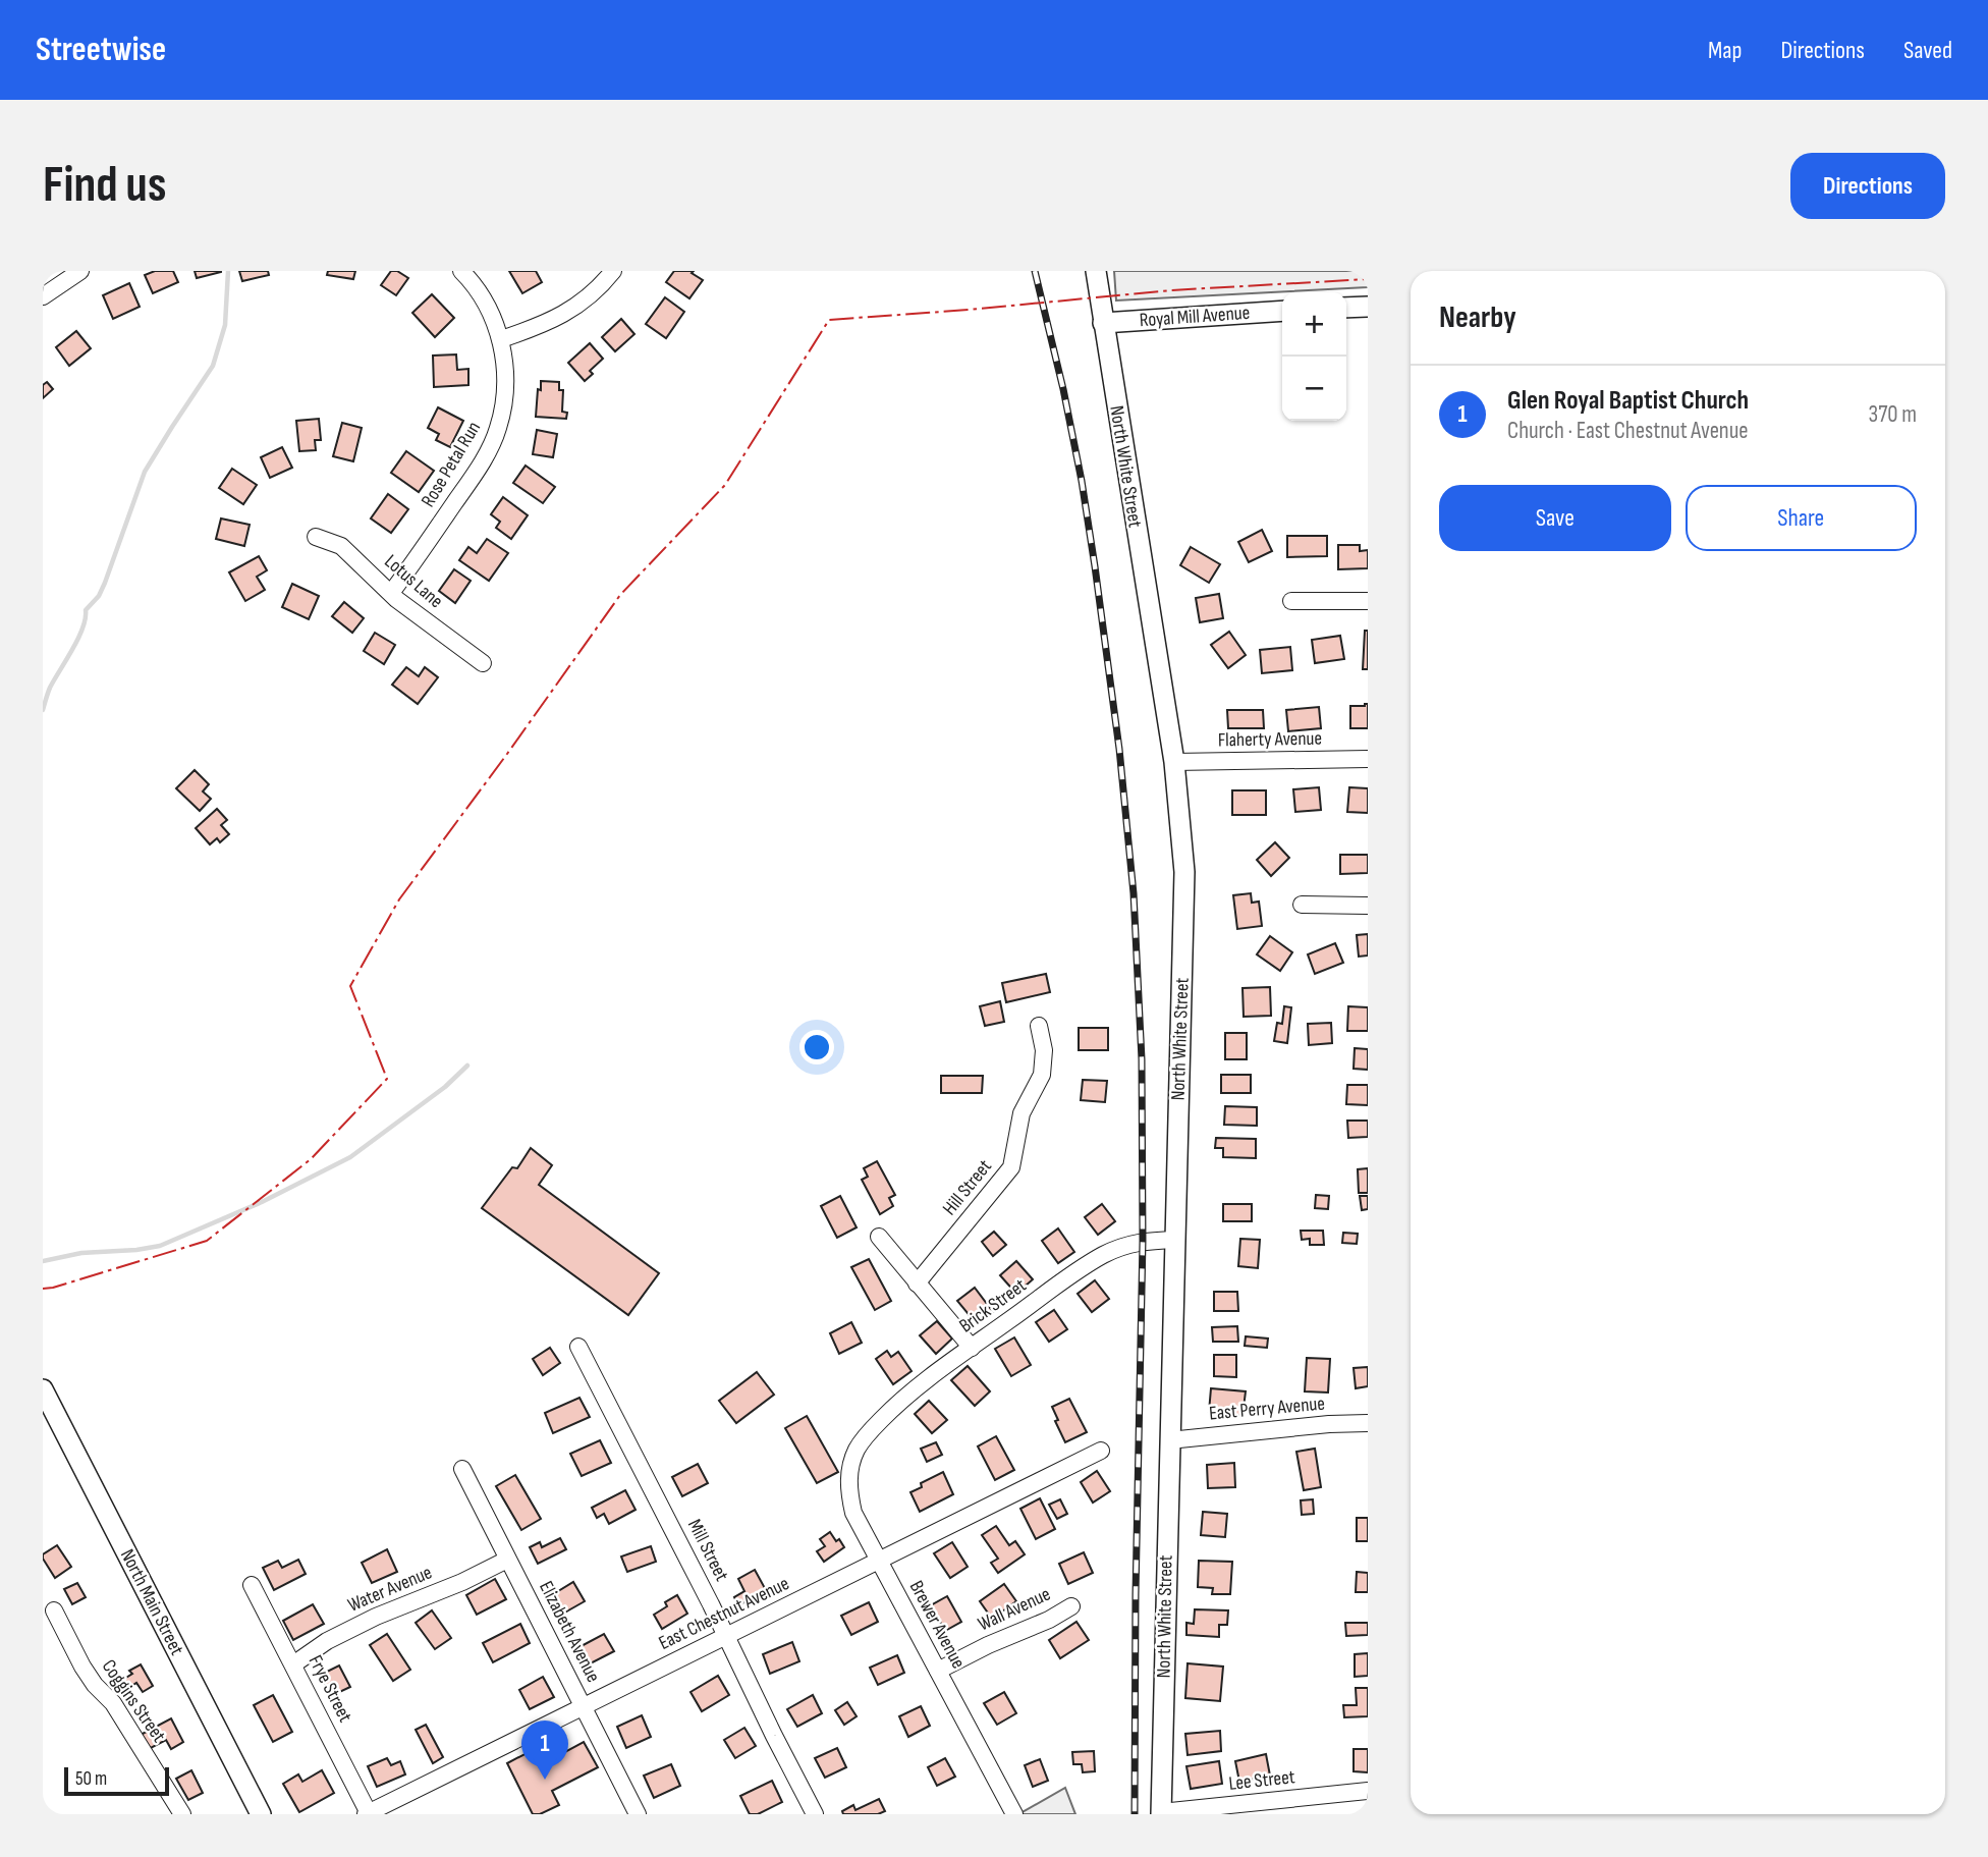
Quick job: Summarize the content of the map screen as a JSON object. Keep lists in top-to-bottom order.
{
  "streets": {
    "main road": ["Royal Mill Avenue", "North White Street", "North Main Street"],
    "street": [
      "Rose Petal Run",
      "Lotus Lane",
      "Flaherty Avenue",
      "Hill Street",
      "Brick Street",
      "East Perry Avenue",
      "Mill Street",
      "Water Avenue",
      "Wall Avenue",
      "East Chestnut Avenue",
      "Brewer Avenue",
      "Elizabeth Avenue",
      "Frye Street",
      "Coggins Street",
      "Lee Street"
    ]
  },
  "crossings": [
    ["Royal Mill Avenue", "North White Street"],
    ["Rose Petal Run", "Lotus Lane"],
    ["North White Street", "Flaherty Avenue"],
    ["North White Street", "Brick Street"],
    ["North White Street", "East Perry Avenue"],
    ["North White Street", "Lee Street"],
    ["Brick Street", "Brewer Avenue"],
    ["Mill Street", "East Chestnut Avenue"],
    ["Water Avenue", "Elizabeth Avenue"],
    ["Water Avenue", "Frye Street"],
    ["Wall Avenue", "Brewer Avenue"],
    ["East Chestnut Avenue", "Brewer Avenue"],
    ["East Chestnut Avenue", "Elizabeth Avenue"],
    ["East Chestnut Avenue", "Frye Street"]
  ],
  "scale_bar": "50 m",
  "page": {
    "header": "Streetwise",
    "nav": ["Map", "Directions", "Saved"],
    "buttons": [
      "Directions",
      ["Save", "Share"]
    ],
    "title": "Find us",
    "heading": "Nearby",
    "map_buttons": ["+", "−"],
    "list": [
      {
        "mark": "1",
        "name": "Glen Royal Baptist Church",
        "note": "Church · East Chestnut Avenue",
        "value": "370 m"
      }
    ],
    "pins": "1",
    "scale": "50 m"
  }
}
